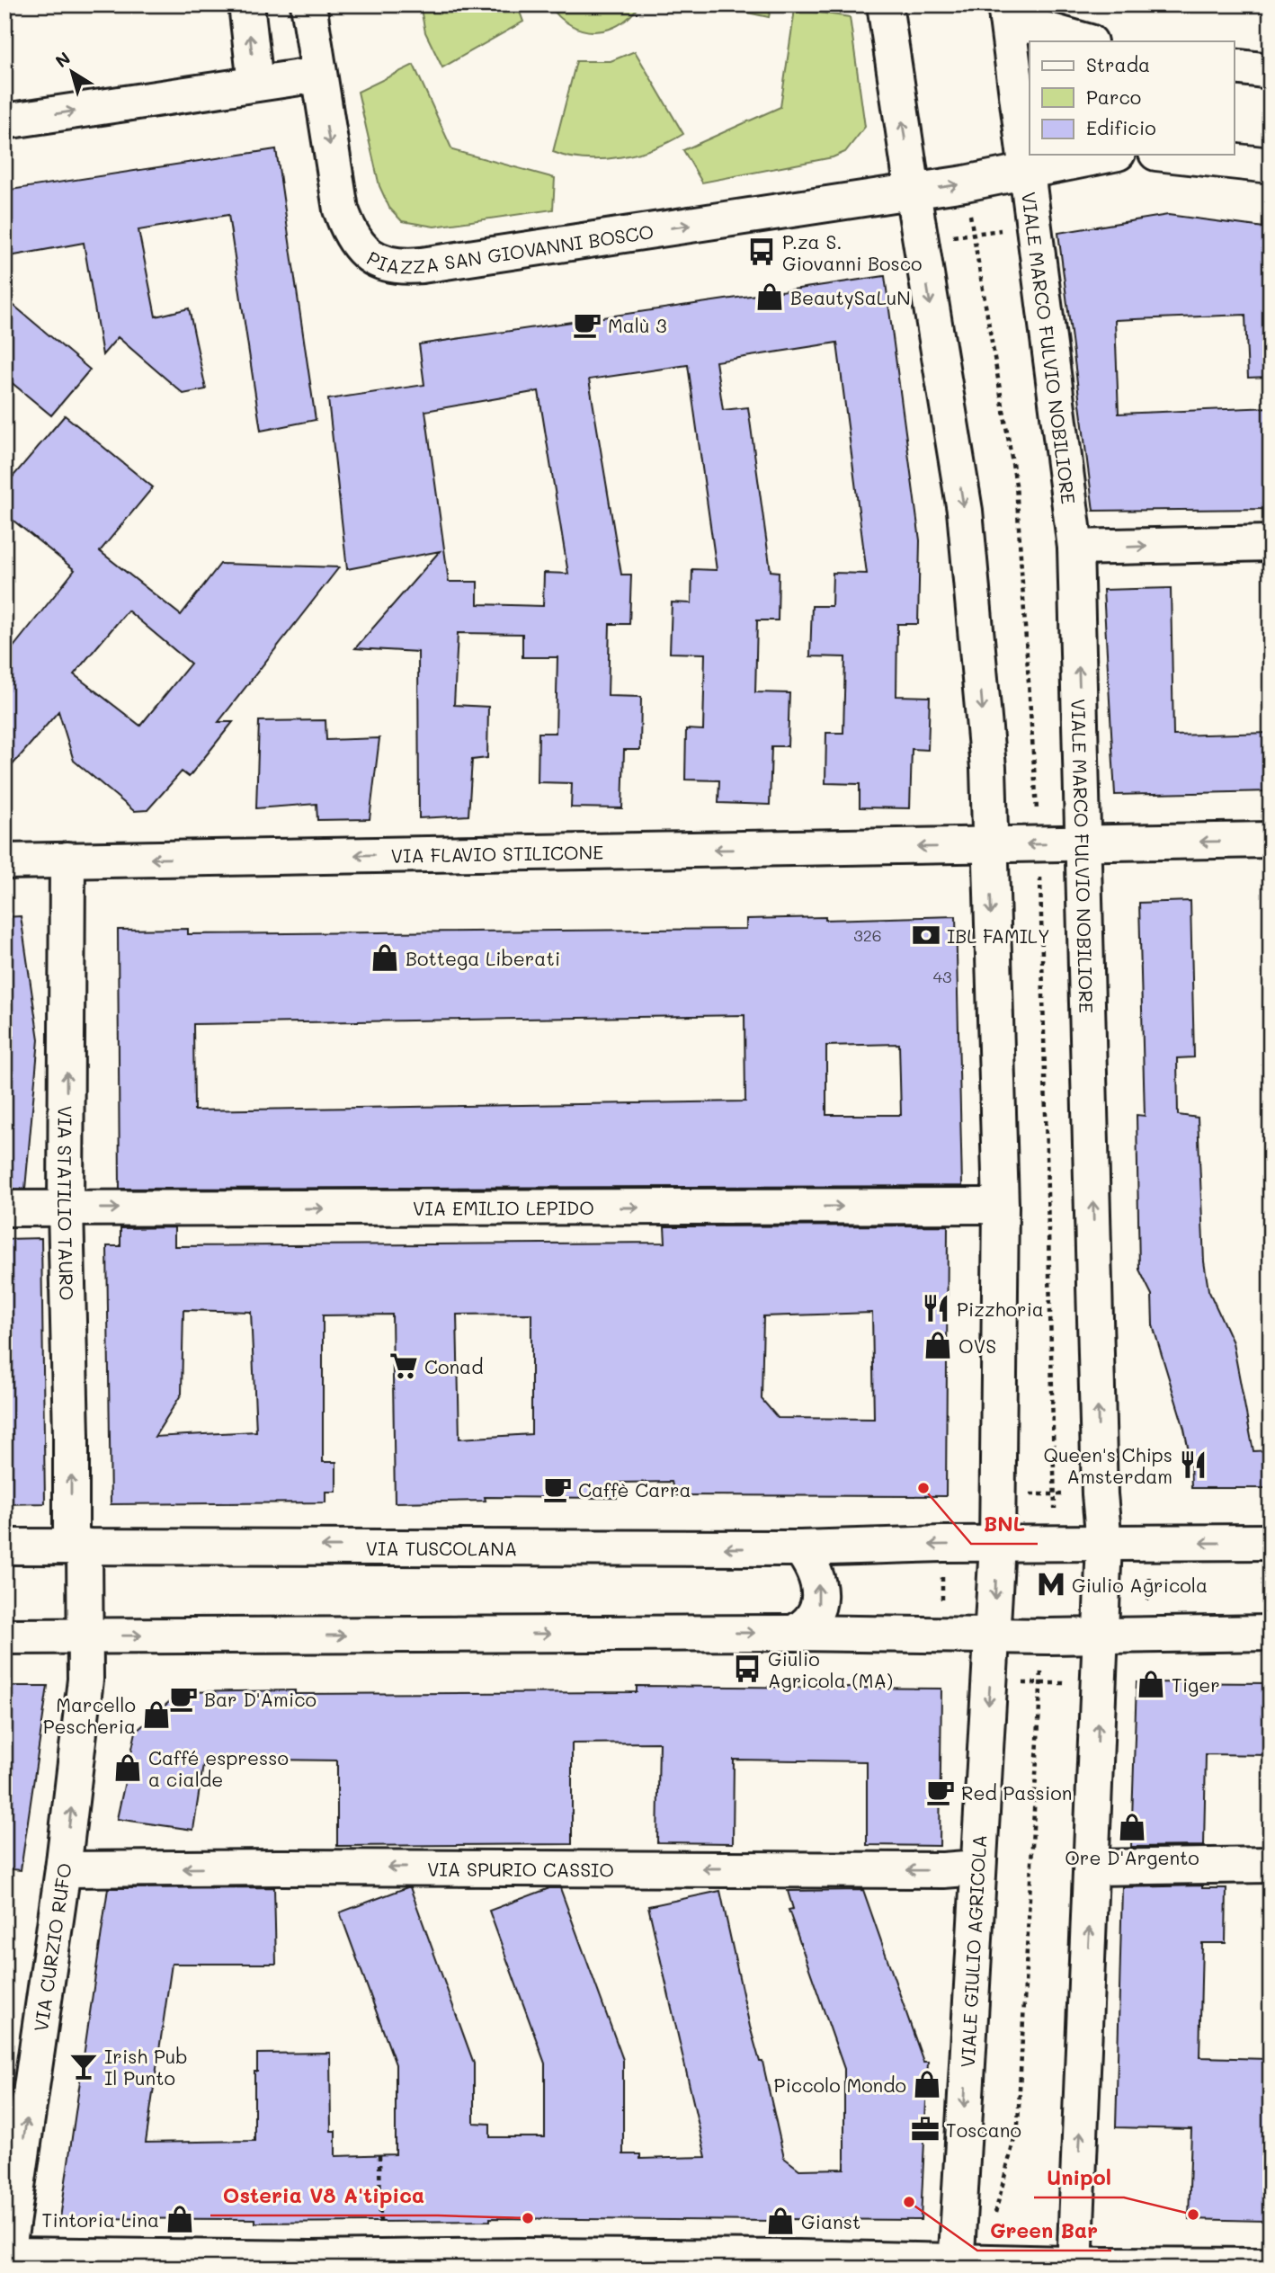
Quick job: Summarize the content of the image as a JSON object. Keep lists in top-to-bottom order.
{
  "streets": {
    "street": [
      "PIAZZA SAN GIOVANNI BOSCO",
      "VIALE MARCO FULVIO NOBILIORE",
      "VIA FLAVIO STILICONE",
      "VIA STATILIO TAURO",
      "VIA EMILIO LEPIDO",
      "VIA TUSCOLANA",
      "VIA SPURIO CASSIO",
      "VIA CURZIO RUFO",
      "VIALE GIULIO AGRICOLA"
    ]
  },
  "crossings": [
    ["PIAZZA SAN GIOVANNI BOSCO", "VIALE MARCO FULVIO NOBILIORE"],
    ["VIALE MARCO FULVIO NOBILIORE", "VIA FLAVIO STILICONE"],
    ["VIALE MARCO FULVIO NOBILIORE", "VIA TUSCOLANA"],
    ["VIA FLAVIO STILICONE", "VIA STATILIO TAURO"],
    ["VIA STATILIO TAURO", "VIA EMILIO LEPIDO"],
    ["VIA STATILIO TAURO", "VIA TUSCOLANA"],
    ["VIA SPURIO CASSIO", "VIA CURZIO RUFO"],
    ["VIA SPURIO CASSIO", "VIALE GIULIO AGRICOLA"]
  ],
  "one_way": [
    "PIAZZA SAN GIOVANNI BOSCO",
    "VIA FLAVIO STILICONE",
    "VIA STATILIO TAURO",
    "VIA EMILIO LEPIDO",
    "VIA CURZIO RUFO"
  ],
  "places": {
    "bus stop": ["P.za S. Giovanni Bosco", "Giulio Agricola (MA)"],
    "shop": [
      "BeautySaLuN",
      "Bottega Liberati",
      "OVS",
      "Tiger",
      "Marcello Pescheria",
      "Caffé espresso a cialde",
      "Ore D'Argento",
      "Piccolo Mondo",
      "Tintoria Lina",
      "Gianst"
    ],
    "cafe": [
      "Malù 3",
      "Caffè Carra",
      "Bar D'Amico",
      "Red Passion"
    ],
    "bank": ["IBL FAMILY"],
    "restaurant": ["Pizzhoria", "Queen's Chips Amsterdam"],
    "supermarket": ["Conad"],
    "other": [
      "BNL",
      "Green Bar",
      "Unipol",
      "Osteria V8 A'tipica"
    ],
    "metro station": ["Giulio Agricola"],
    "bar": ["Irish Pub Il Punto"],
    "office": ["Toscano"]
  },
  "house_numbers": ["326", "43"],
  "legend": ["Strada", "Parco", "Edificio"],
  "north": "top left"
}
